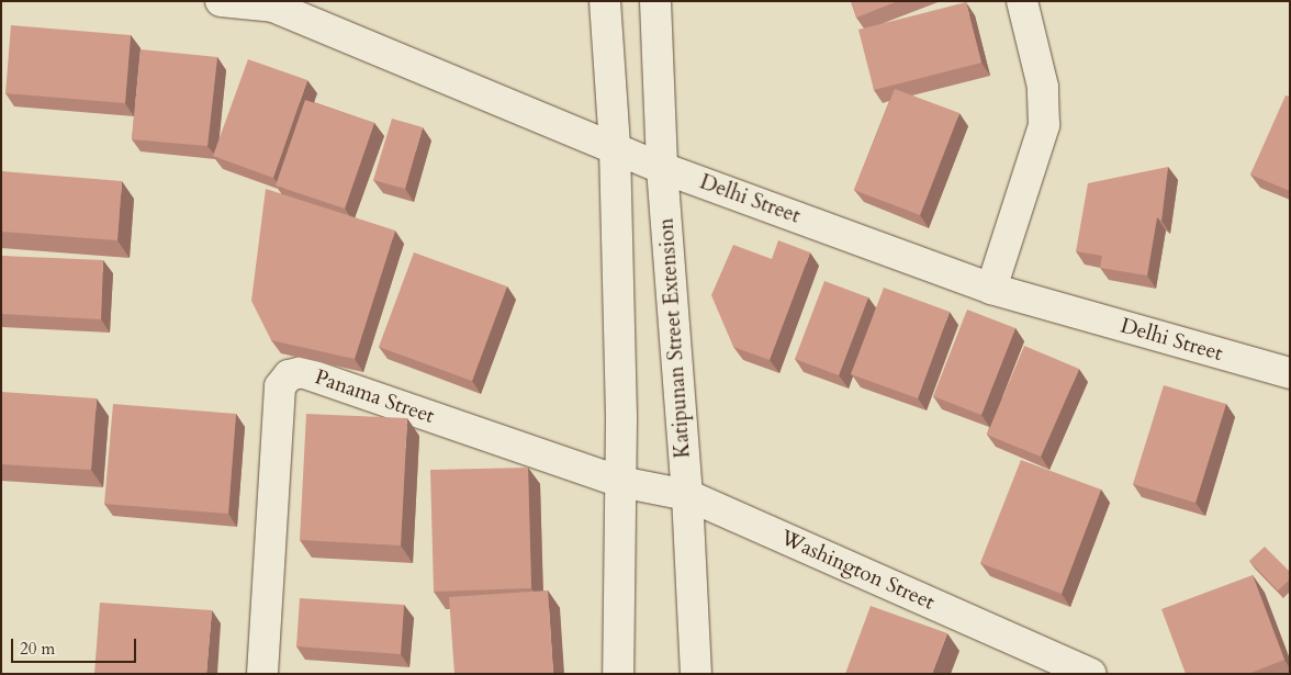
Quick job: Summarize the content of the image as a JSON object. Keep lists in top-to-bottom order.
{
  "streets": {
    "street": [
      "Delhi Street",
      "Katipunan Street Extension",
      "Panama Street",
      "Washington Street"
    ]
  },
  "crossings": [
    ["Delhi Street", "Katipunan Street Extension"],
    ["Katipunan Street Extension", "Washington Street"],
    ["Panama Street", "Washington Street"]
  ],
  "scale_bar": "20 m"
}
